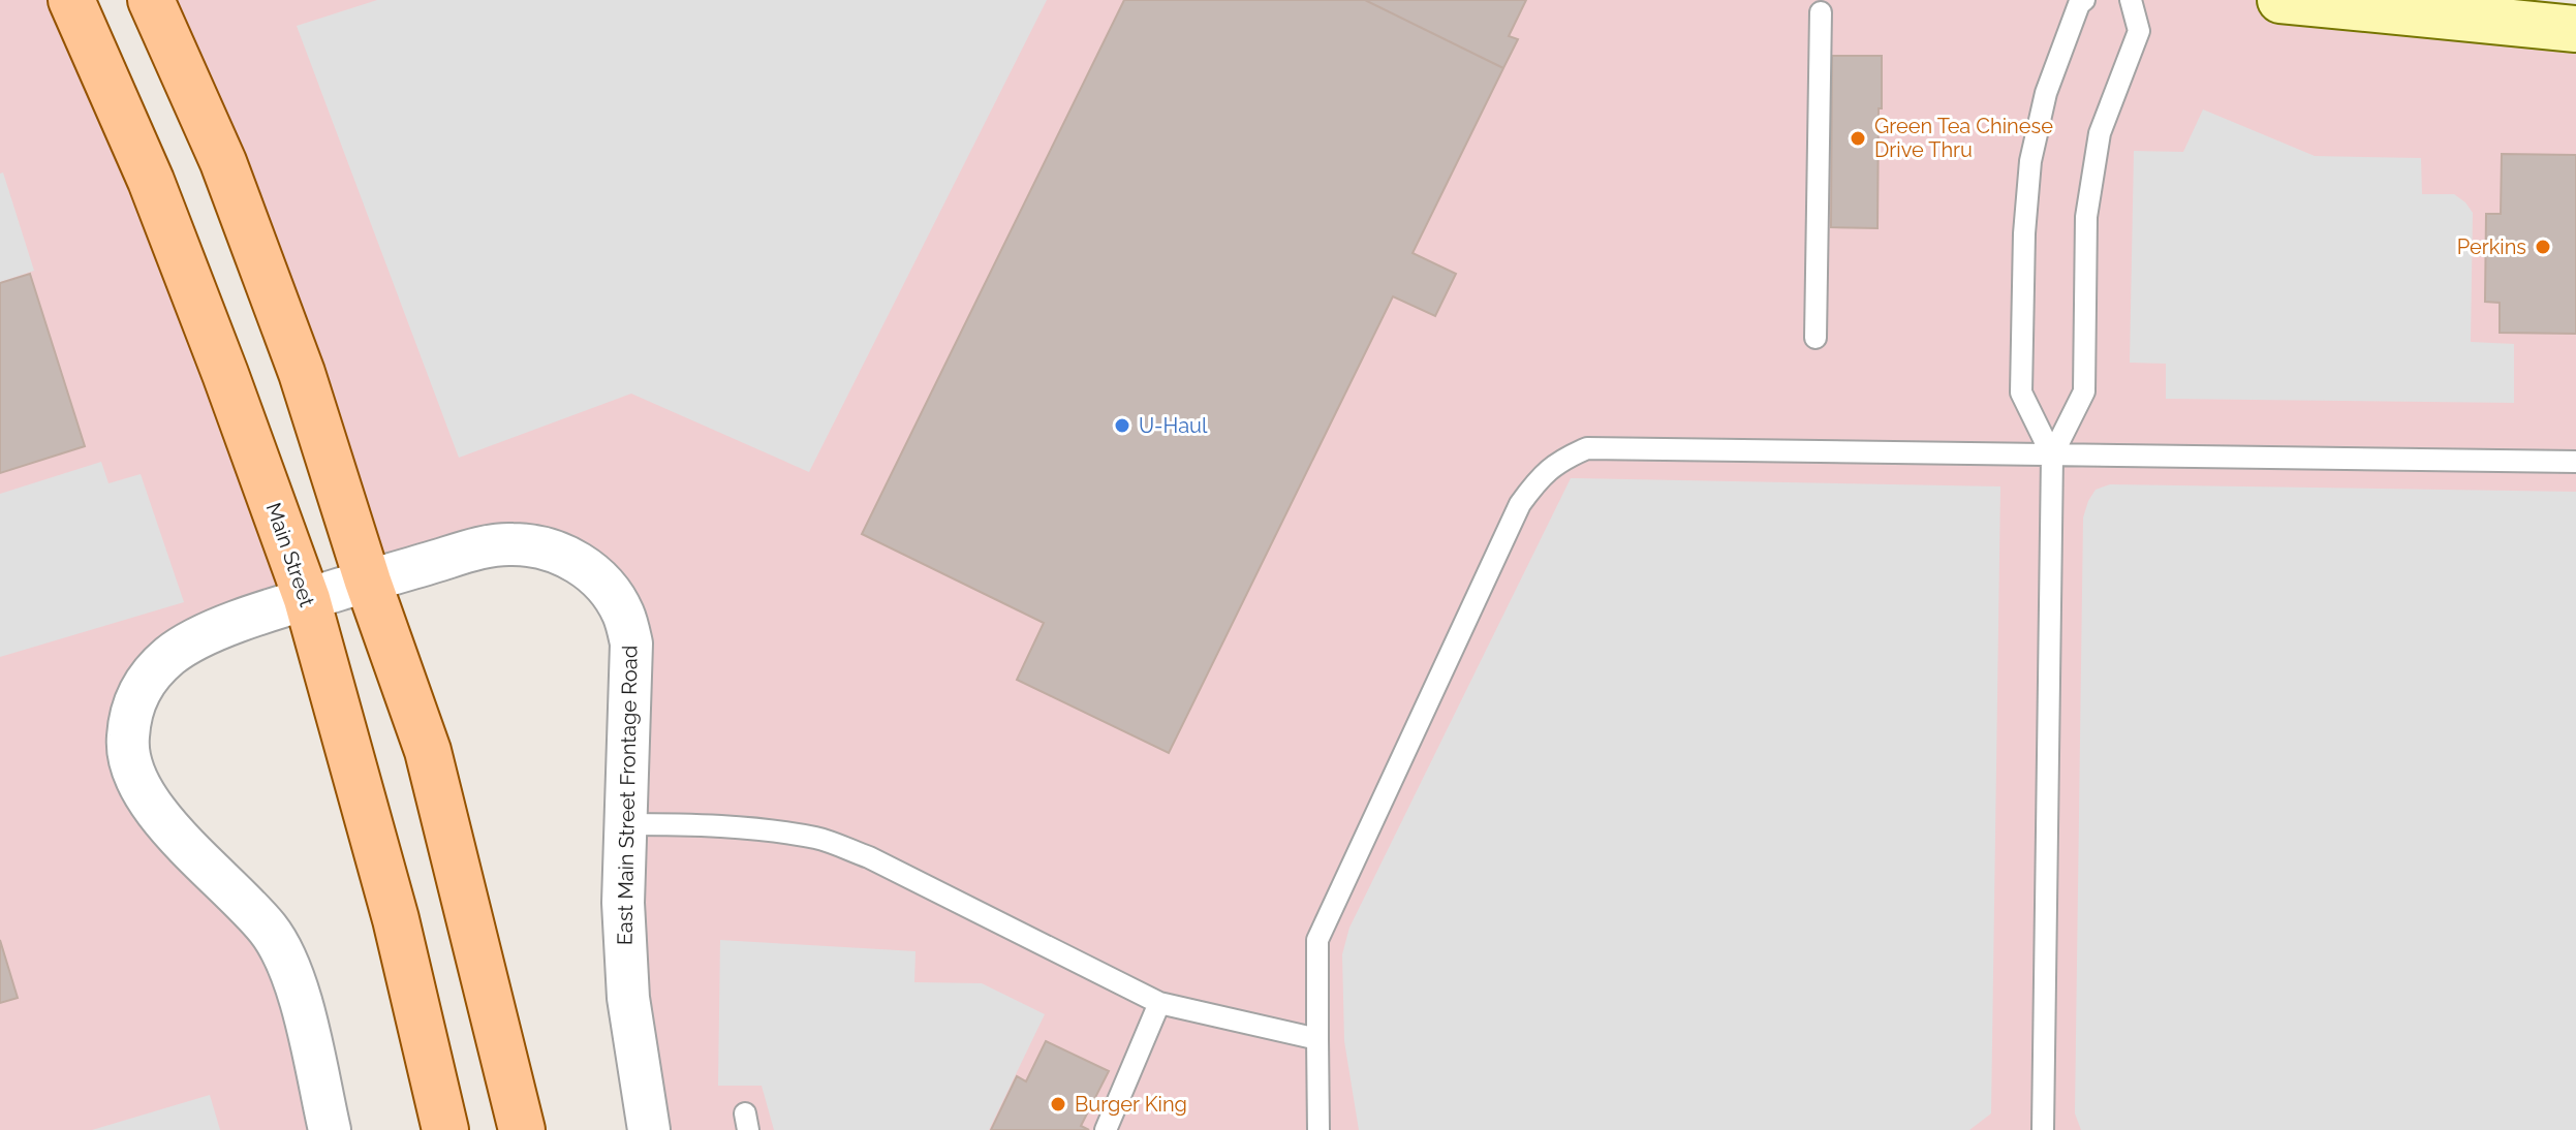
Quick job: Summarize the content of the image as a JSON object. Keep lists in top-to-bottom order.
{
  "streets": {
    "main road": ["Main Street"],
    "street": ["East Main Street Frontage Road"]
  },
  "crossings": [
    ["Main Street", "East Main Street Frontage Road"]
  ],
  "places": [
    "Green Tea Chinese Drive Thru",
    "Perkins",
    "U-Haul",
    "Burger King"
  ]
}
